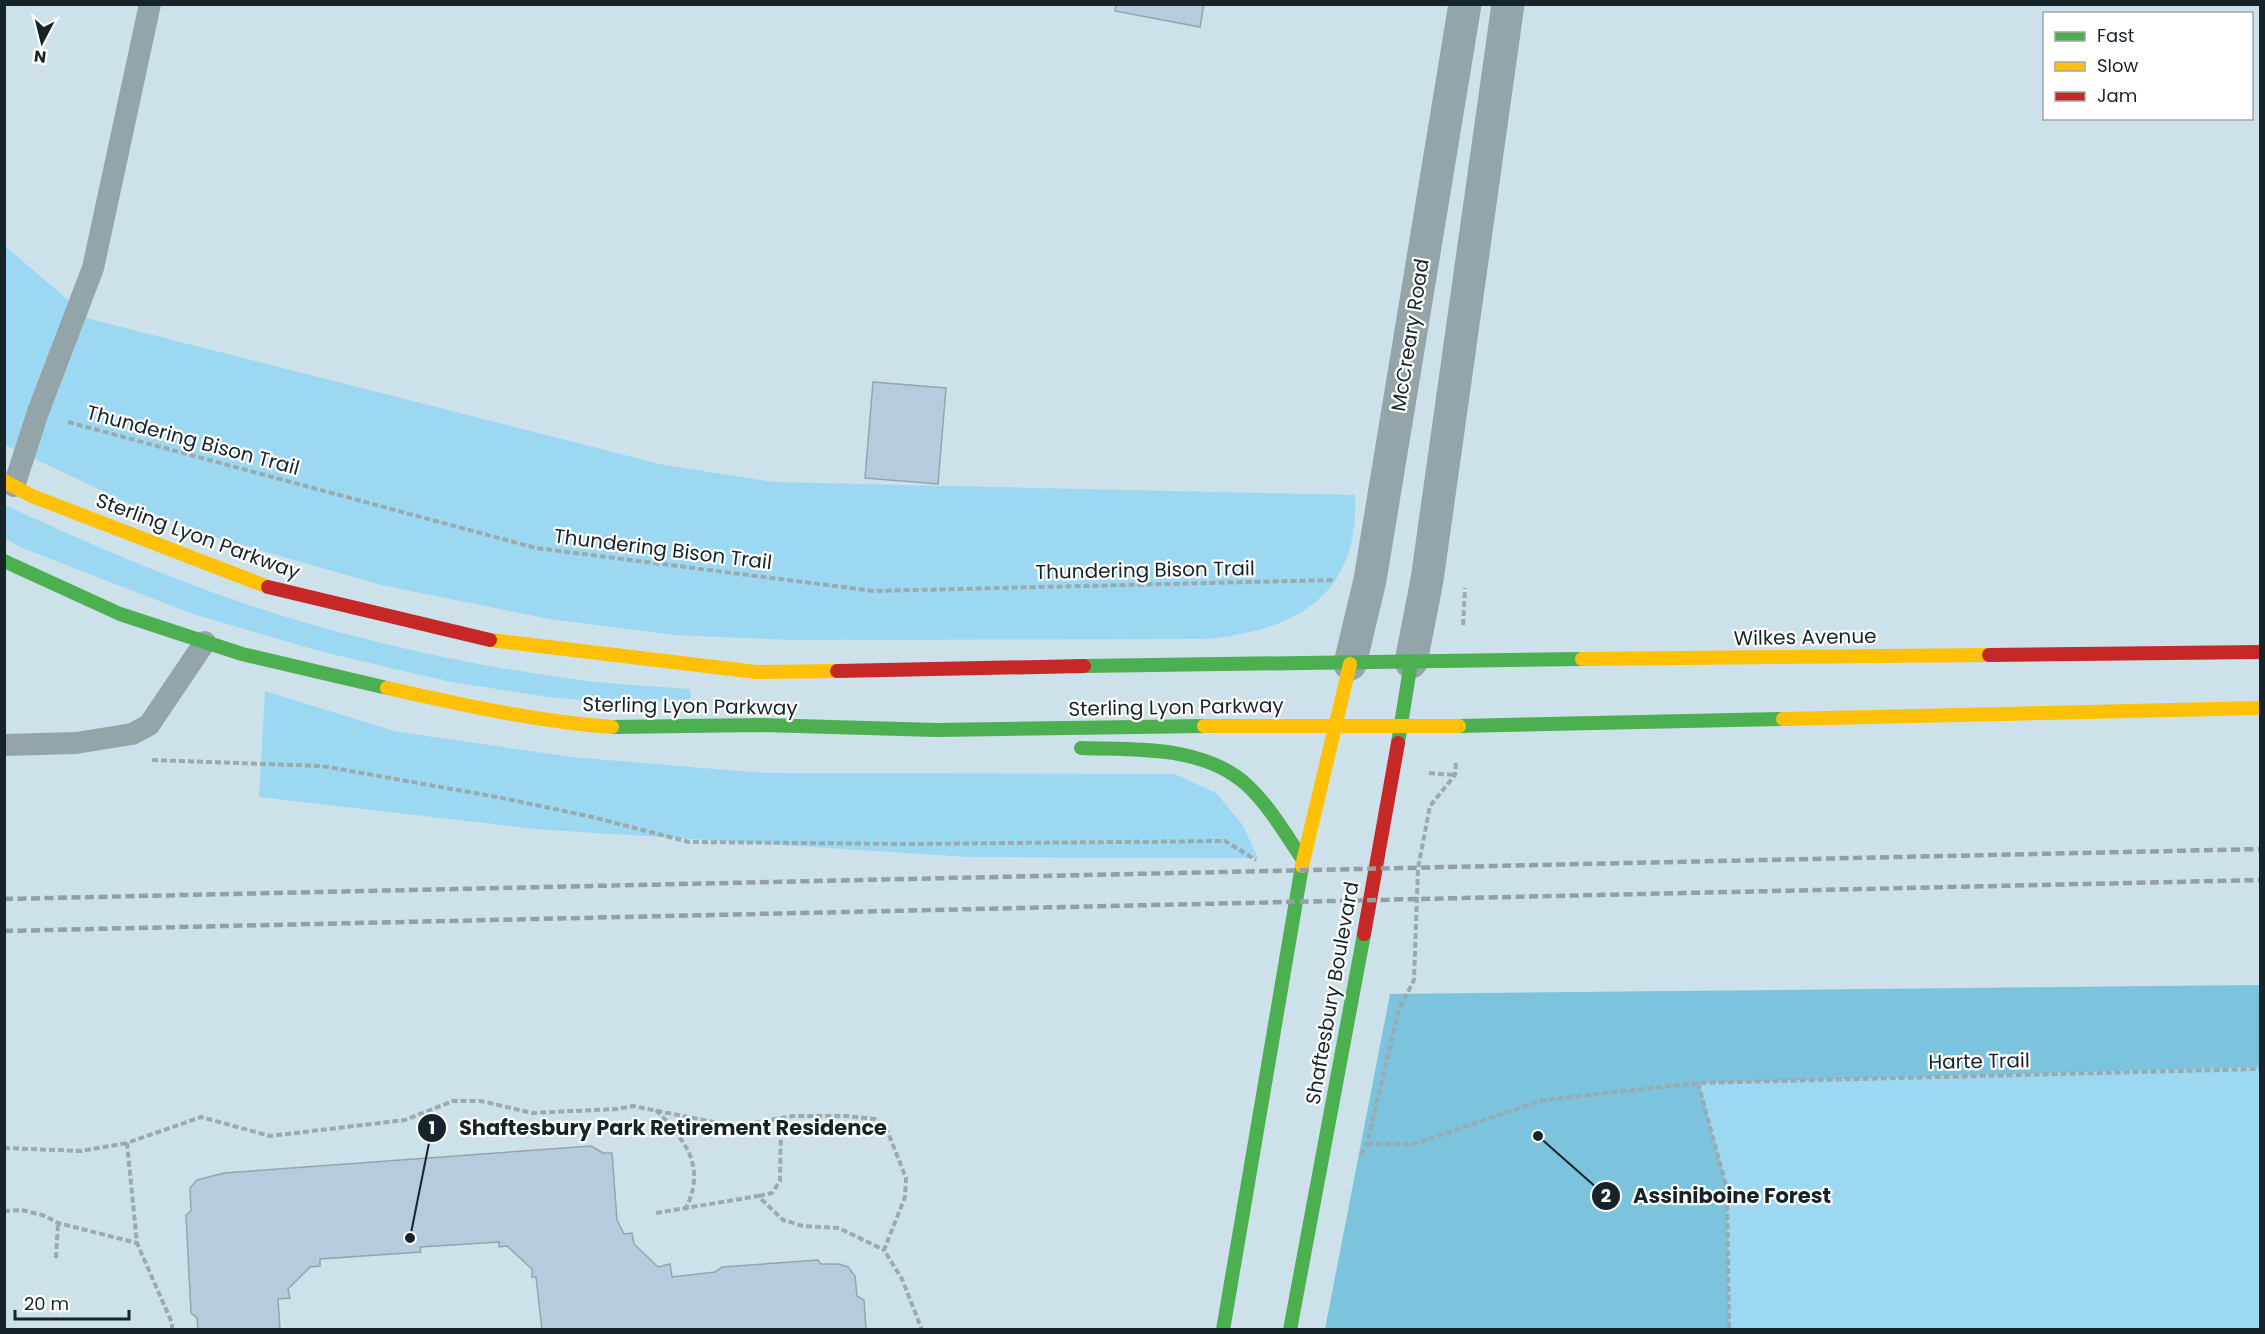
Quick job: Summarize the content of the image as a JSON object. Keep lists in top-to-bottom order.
{
  "streets": {
    "main road": ["Sterling Lyon Parkway", "Wilkes Avenue", "Shaftesbury Boulevard"],
    "street": ["McCreary Road"],
    "path": ["Thundering Bison Trail", "Harte Trail"]
  },
  "crossings": [
    ["McCreary Road", "Sterling Lyon Parkway"],
    ["McCreary Road", "Wilkes Avenue"],
    ["Sterling Lyon Parkway", "Wilkes Avenue"],
    ["Sterling Lyon Parkway", "Shaftesbury Boulevard"],
    ["Wilkes Avenue", "Shaftesbury Boulevard"]
  ],
  "places": ["Assiniboine Forest", "Shaftesbury Park Retirement Residence"],
  "legend": ["Fast", "Slow", "Jam"],
  "scale_bar": "20 m",
  "north": "bottom"
}
